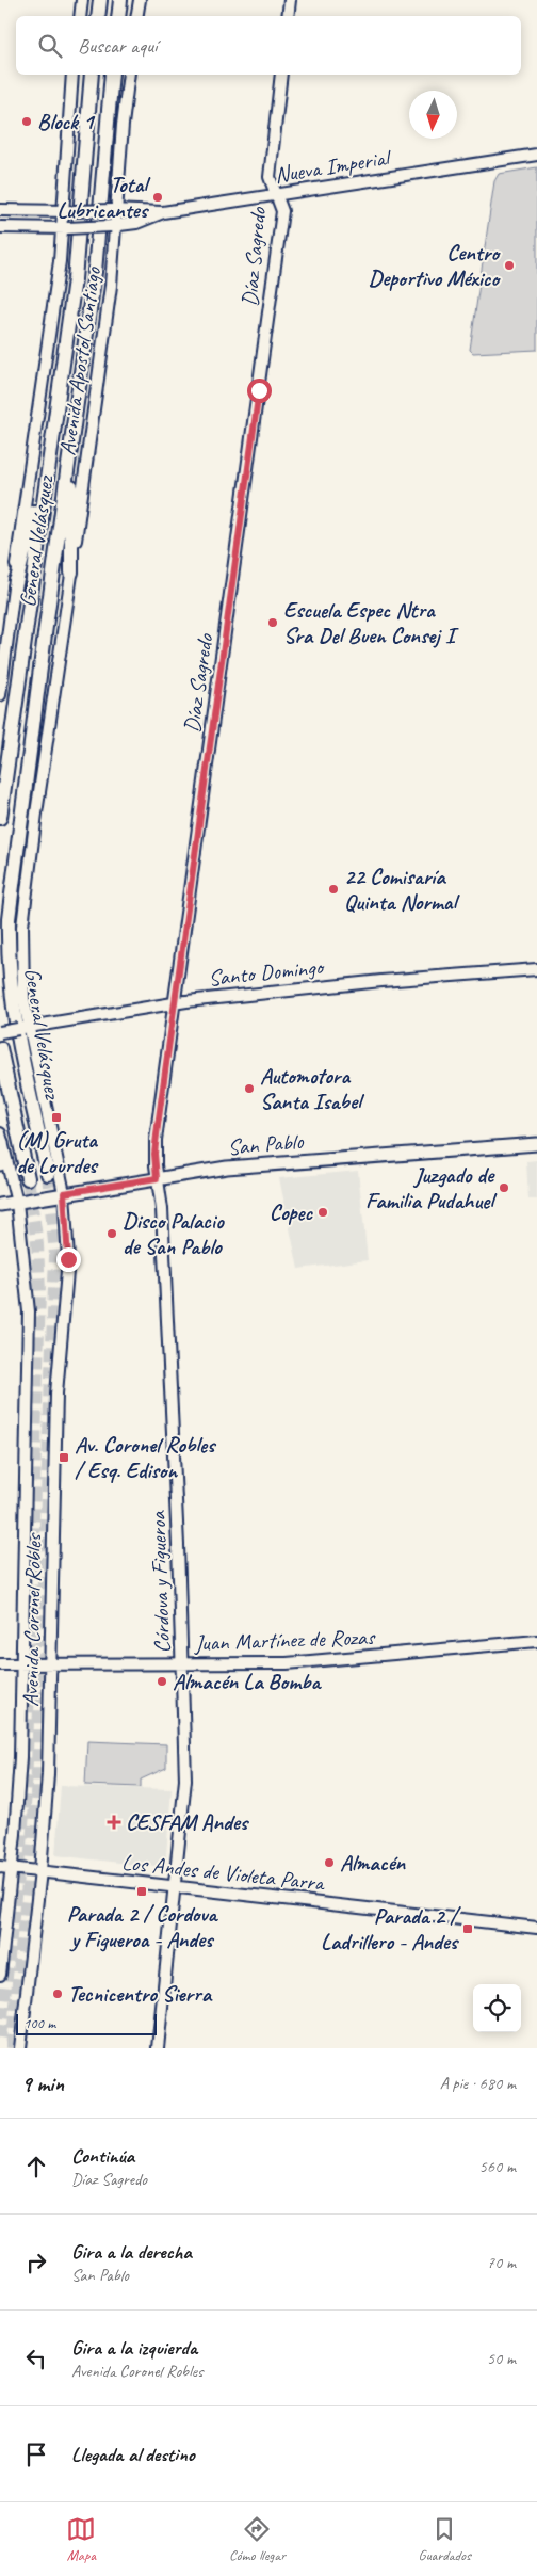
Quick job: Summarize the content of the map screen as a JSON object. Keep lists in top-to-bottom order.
{
  "streets": {
    "highway": ["General Velásquez"],
    "main road": [
      "Nueva Imperial",
      "Díaz Sagredo",
      "Avenida Apostol Santiago",
      "Santo Domingo",
      "San Pablo",
      "Córdova y Figueroa",
      "Avenida Coronel Robles",
      "Juan Martínez de Rozas",
      "Los Andes de Violeta Parra"
    ]
  },
  "crossings": [
    ["Nueva Imperial", "Díaz Sagredo"],
    ["Nueva Imperial", "Avenida Apostol Santiago"],
    ["Díaz Sagredo", "Santo Domingo"],
    ["Díaz Sagredo", "San Pablo"],
    ["Díaz Sagredo", "Córdova y Figueroa"],
    ["Avenida Apostol Santiago", "Santo Domingo"],
    ["Avenida Apostol Santiago", "San Pablo"],
    ["Avenida Apostol Santiago", "Avenida Coronel Robles"],
    ["San Pablo", "Córdova y Figueroa"],
    ["San Pablo", "Avenida Coronel Robles"],
    ["Córdova y Figueroa", "Juan Martínez de Rozas"],
    ["Córdova y Figueroa", "Los Andes de Violeta Parra"],
    ["Avenida Coronel Robles", "Juan Martínez de Rozas"],
    ["Avenida Coronel Robles", "Los Andes de Violeta Parra"]
  ],
  "places": {
    "other": [
      "Block 1",
      "Total Lubricantes",
      "Centro Deportivo México",
      "Escuela Espec Ntra Sra Del Buen Consej I",
      "22 Comisaría Quinta Normal",
      "Automotora Santa Isabel",
      "Juzgado de Familia Pudahuel",
      "Copec",
      "Disco Palacio de San Pablo",
      "Almacén La Bomba",
      "Almacén",
      "Tecnicentro Sierra"
    ],
    "transit": [
      "(M) Gruta de Lourdes",
      "Av. Coronel Robles / Esq. Edison",
      "Parada 2 / Cordova y Figueroa - Andes",
      "Parada 2 / Ladrillero - Andes"
    ],
    "health": ["CESFAM Andes"]
  },
  "scale_bar": "100 m",
  "north": "bottom",
  "page": {
    "search": "Buscar aquí",
    "scale": "100 m",
    "heading": ["9 min", "A pie · 680 m"],
    "list": [
      ["Continúa", "Díaz Sagredo", "560 m"],
      ["Gira a la derecha", "San Pablo", "70 m"],
      ["Gira a la izquierda", "Avenida Coronel Robles", "50 m"],
      "Llegada al destino"
    ],
    "nav": ["Mapa", "Cómo llegar", "Guardados"]
  }
}
